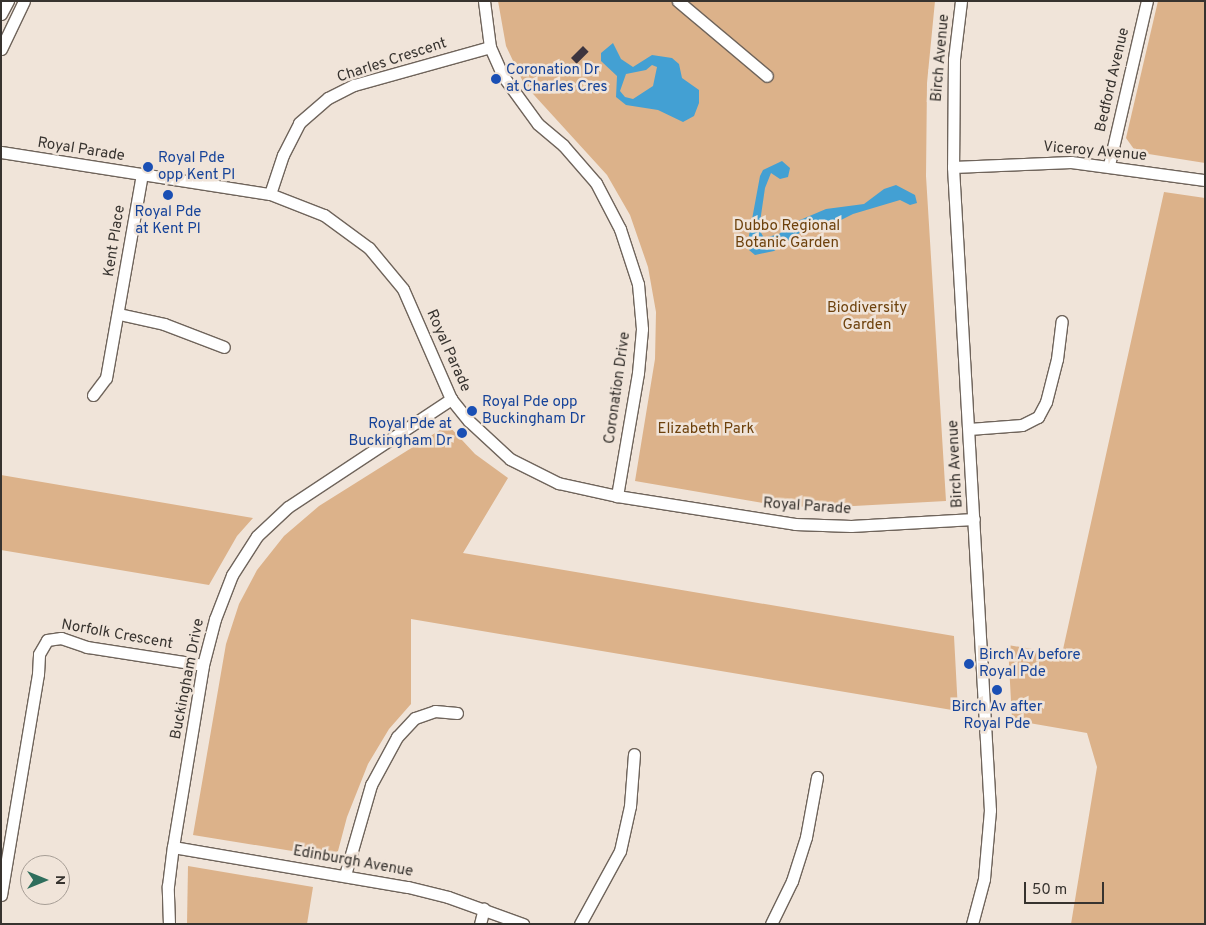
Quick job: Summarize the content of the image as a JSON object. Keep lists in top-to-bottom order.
{
  "streets": {
    "street": [
      "Birch Avenue",
      "Charles Crescent",
      "Bedford Avenue",
      "Royal Parade",
      "Viceroy Avenue",
      "Kent Place",
      "Coronation Drive",
      "Norfolk Crescent",
      "Buckingham Drive",
      "Edinburgh Avenue"
    ]
  },
  "crossings": [
    ["Birch Avenue", "Royal Parade"],
    ["Birch Avenue", "Viceroy Avenue"],
    ["Charles Crescent", "Royal Parade"],
    ["Charles Crescent", "Coronation Drive"],
    ["Bedford Avenue", "Viceroy Avenue"],
    ["Royal Parade", "Kent Place"],
    ["Royal Parade", "Coronation Drive"],
    ["Royal Parade", "Buckingham Drive"],
    ["Norfolk Crescent", "Buckingham Drive"],
    ["Buckingham Drive", "Edinburgh Avenue"]
  ],
  "parks": ["Dubbo Regional Botanic Garden", "Biodiversity Garden", "Elizabeth Park"],
  "places": [
    "Coronation Dr at Charles Cres",
    "Royal Pde opp Kent Pl",
    "Royal Pde at Kent Pl",
    "Royal Pde opp Buckingham Dr",
    "Royal Pde at Buckingham Dr",
    "Birch Av before Royal Pde",
    "Birch Av after Royal Pde"
  ],
  "scale_bar": "50 m",
  "north": "right"
}
